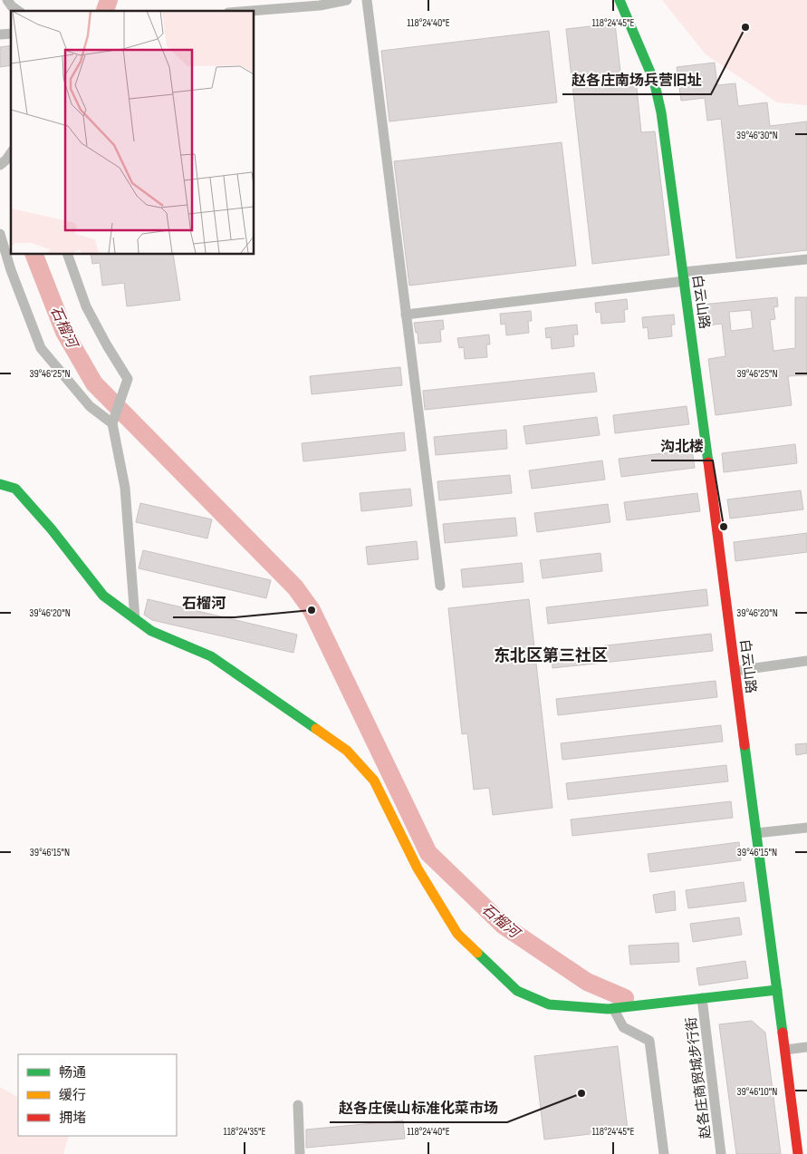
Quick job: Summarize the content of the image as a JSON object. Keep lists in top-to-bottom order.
{
  "streets": {
    "street": ["白云山路", "赵各庄商贸城步行街"]
  },
  "districts": ["东北区第三社区"],
  "water": ["石榴河"],
  "places": [
    "赵各庄南场兵营旧址",
    "沟北楼",
    "石榴河",
    "赵各庄侯山标准化菜市场"
  ],
  "legend": ["畅通", "缓行", "拥堵"],
  "coordinates": [
    "118°24'40\"E",
    "118°24'45\"E",
    "39°46'30\"N",
    "39°46'25\"N",
    "39°46'20\"N",
    "39°46'15\"N",
    "39°46'10\"N",
    "118°24'35\"E"
  ]
}
